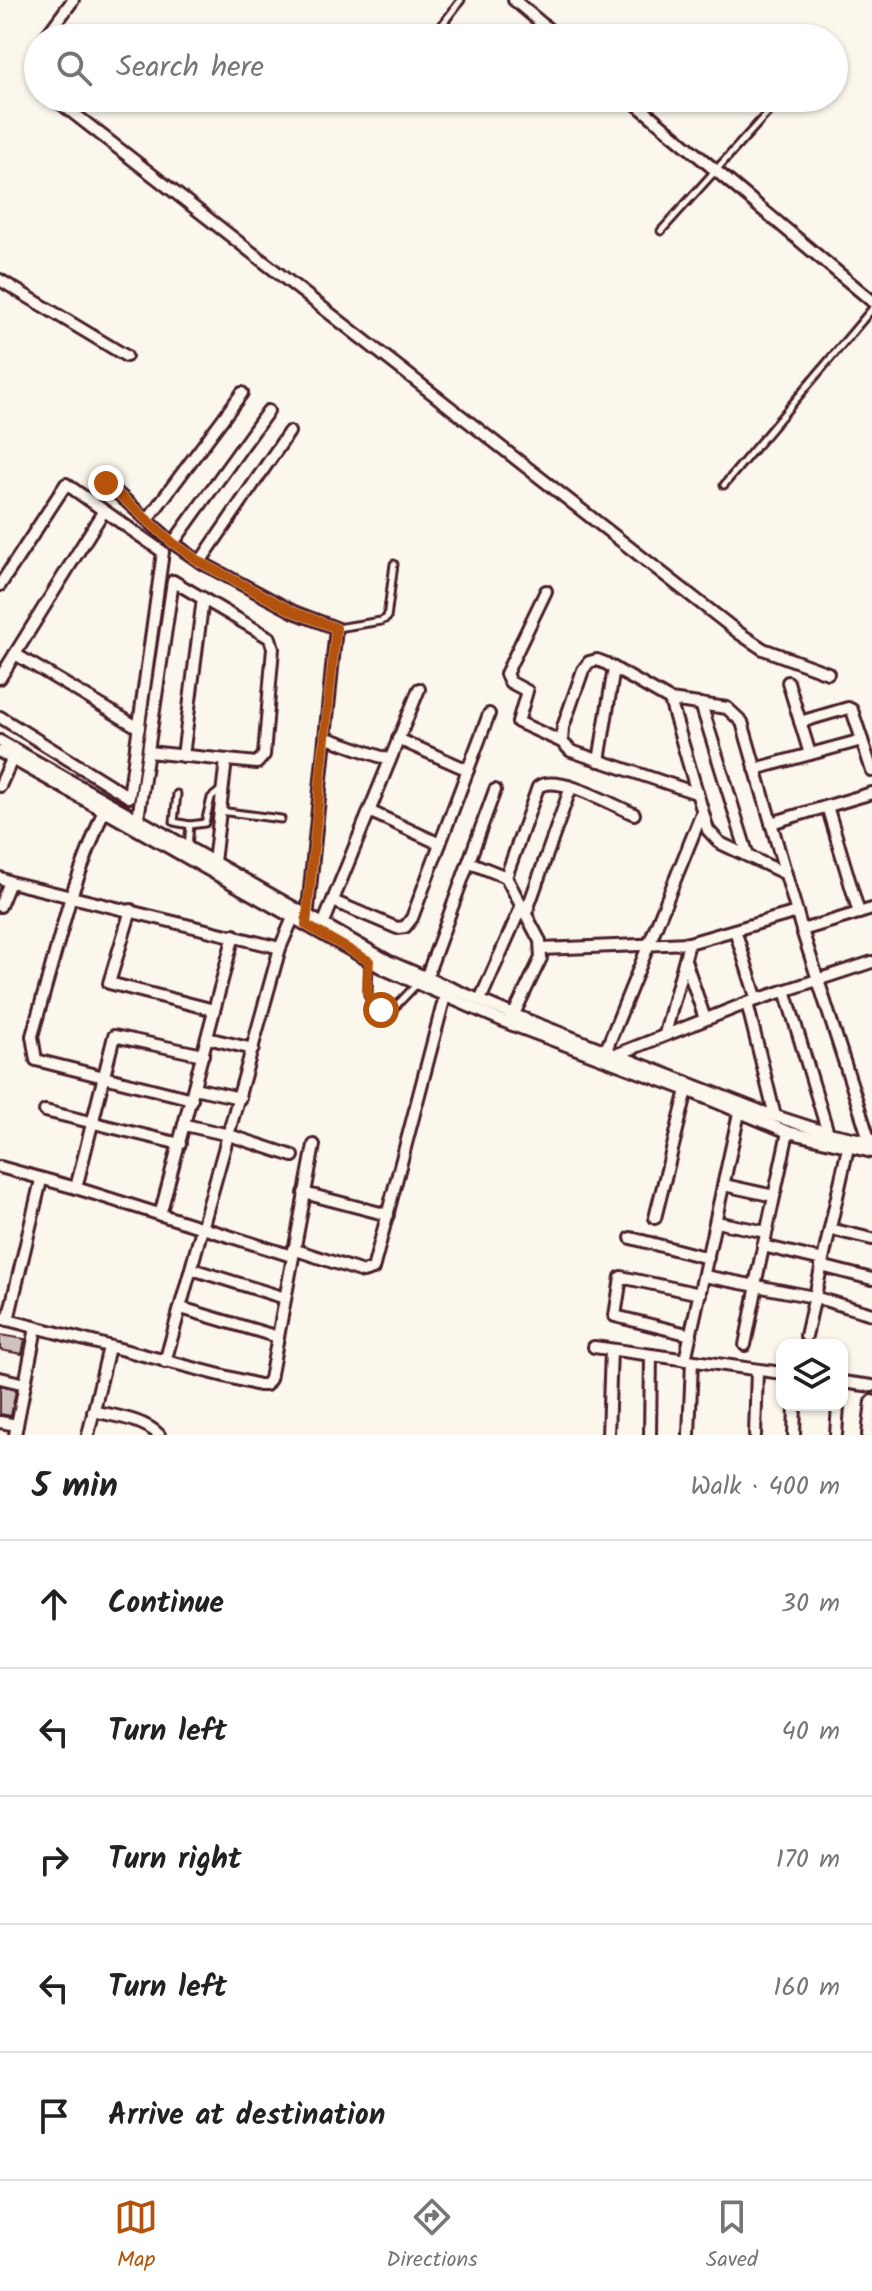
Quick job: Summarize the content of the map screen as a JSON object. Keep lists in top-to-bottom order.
{
  "page": {
    "search": "Search here",
    "heading": ["5 min", "Walk · 400 m"],
    "list": [
      ["Continue", "30 m"],
      ["Turn left", "40 m"],
      ["Turn right", "170 m"],
      ["Turn left", "160 m"],
      "Arrive at destination"
    ],
    "nav": ["Map", "Directions", "Saved"]
  }
}
